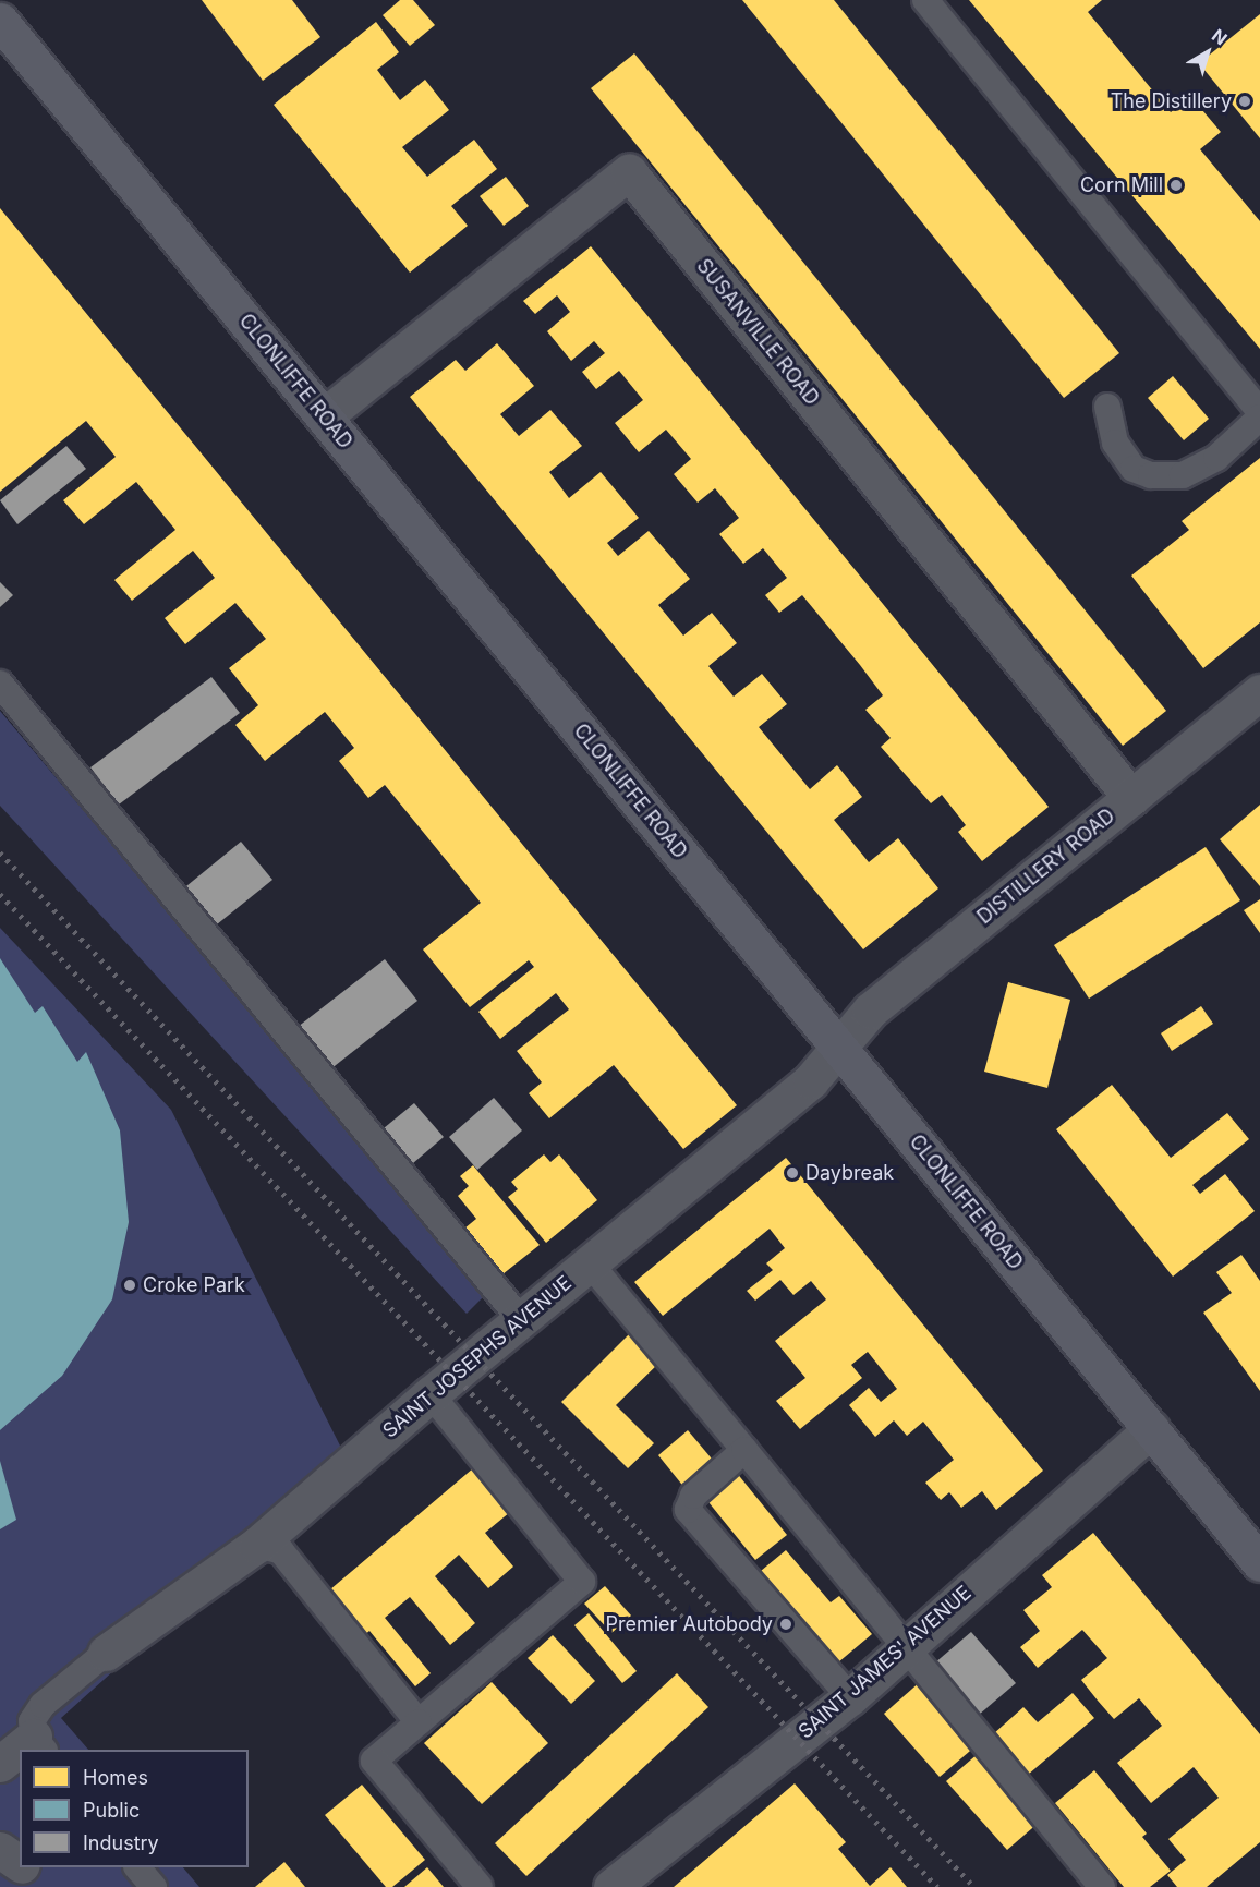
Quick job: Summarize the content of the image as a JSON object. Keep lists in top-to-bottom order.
{
  "streets": {
    "main road": ["CLONLIFFE ROAD"],
    "street": [
      "SUSANVILLE ROAD",
      "DISTILLERY ROAD",
      "SAINT JOSEPHS AVENUE",
      "SAINT JAMES' AVENUE"
    ]
  },
  "crossings": [
    ["SUSANVILLE ROAD", "CLONLIFFE ROAD"],
    ["SUSANVILLE ROAD", "DISTILLERY ROAD"],
    ["CLONLIFFE ROAD", "DISTILLERY ROAD"],
    ["CLONLIFFE ROAD", "SAINT JOSEPHS AVENUE"],
    ["CLONLIFFE ROAD", "SAINT JAMES' AVENUE"],
    ["DISTILLERY ROAD", "SAINT JOSEPHS AVENUE"]
  ],
  "places": [
    "The Distillery",
    "Corn Mill",
    "Daybreak",
    "Croke Park",
    "Premier Autobody"
  ],
  "legend": ["Homes", "Public", "Industry"],
  "north": "top right"
}
